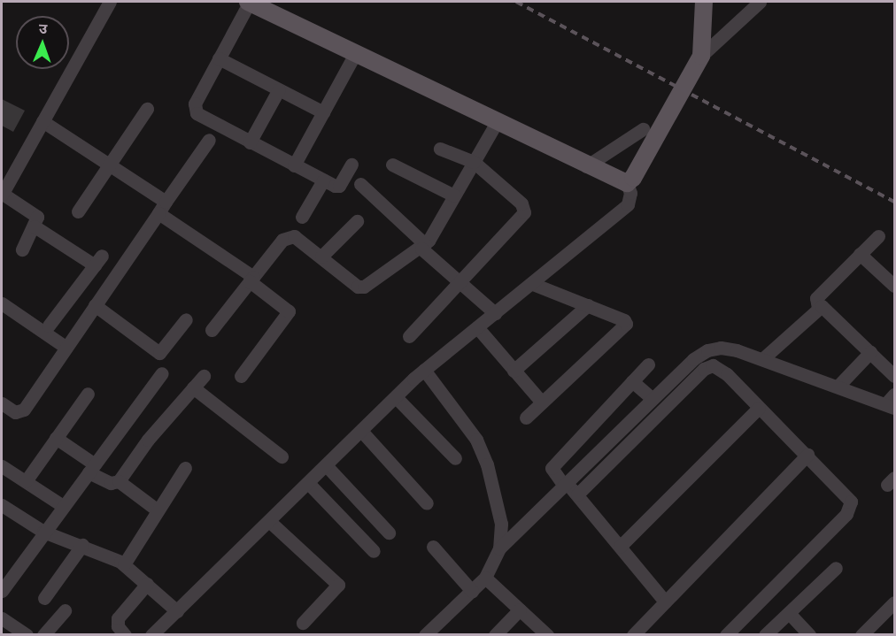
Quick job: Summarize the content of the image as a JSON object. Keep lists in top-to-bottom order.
{
  "north": "top"
}
